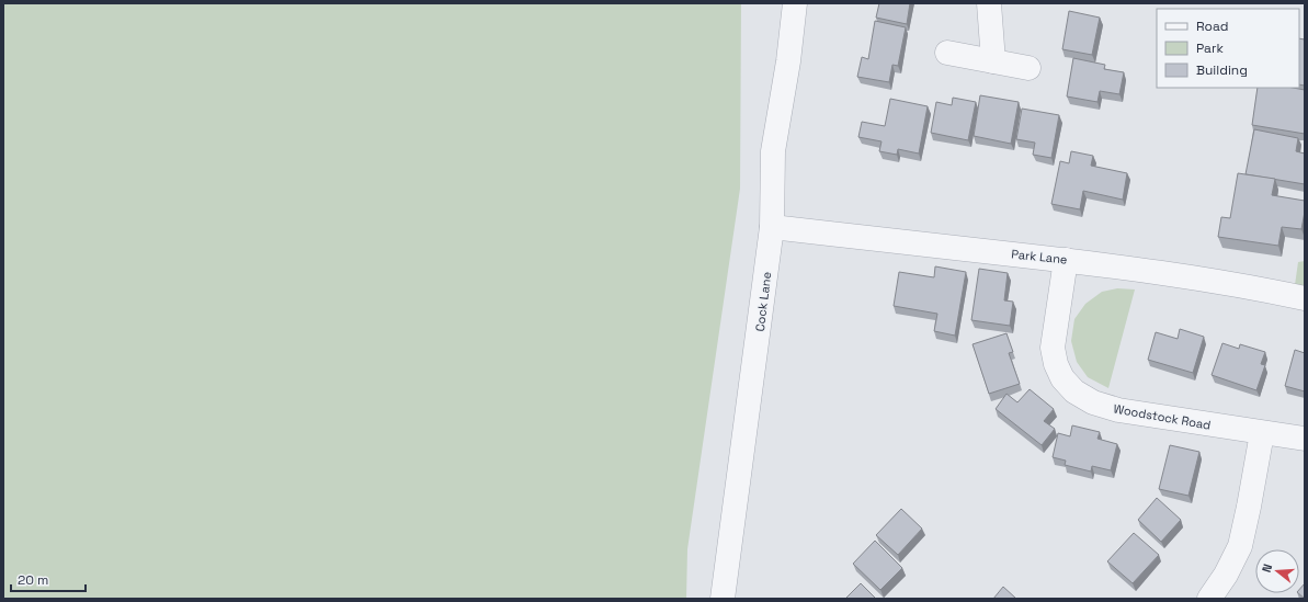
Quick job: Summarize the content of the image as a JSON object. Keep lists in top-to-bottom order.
{
  "streets": {
    "street": ["Park Lane", "Cock Lane", "Woodstock Road"]
  },
  "crossings": [
    ["Park Lane", "Cock Lane"],
    ["Park Lane", "Woodstock Road"]
  ],
  "legend": ["Road", "Park", "Building"],
  "scale_bar": "20 m",
  "north": "left"
}
